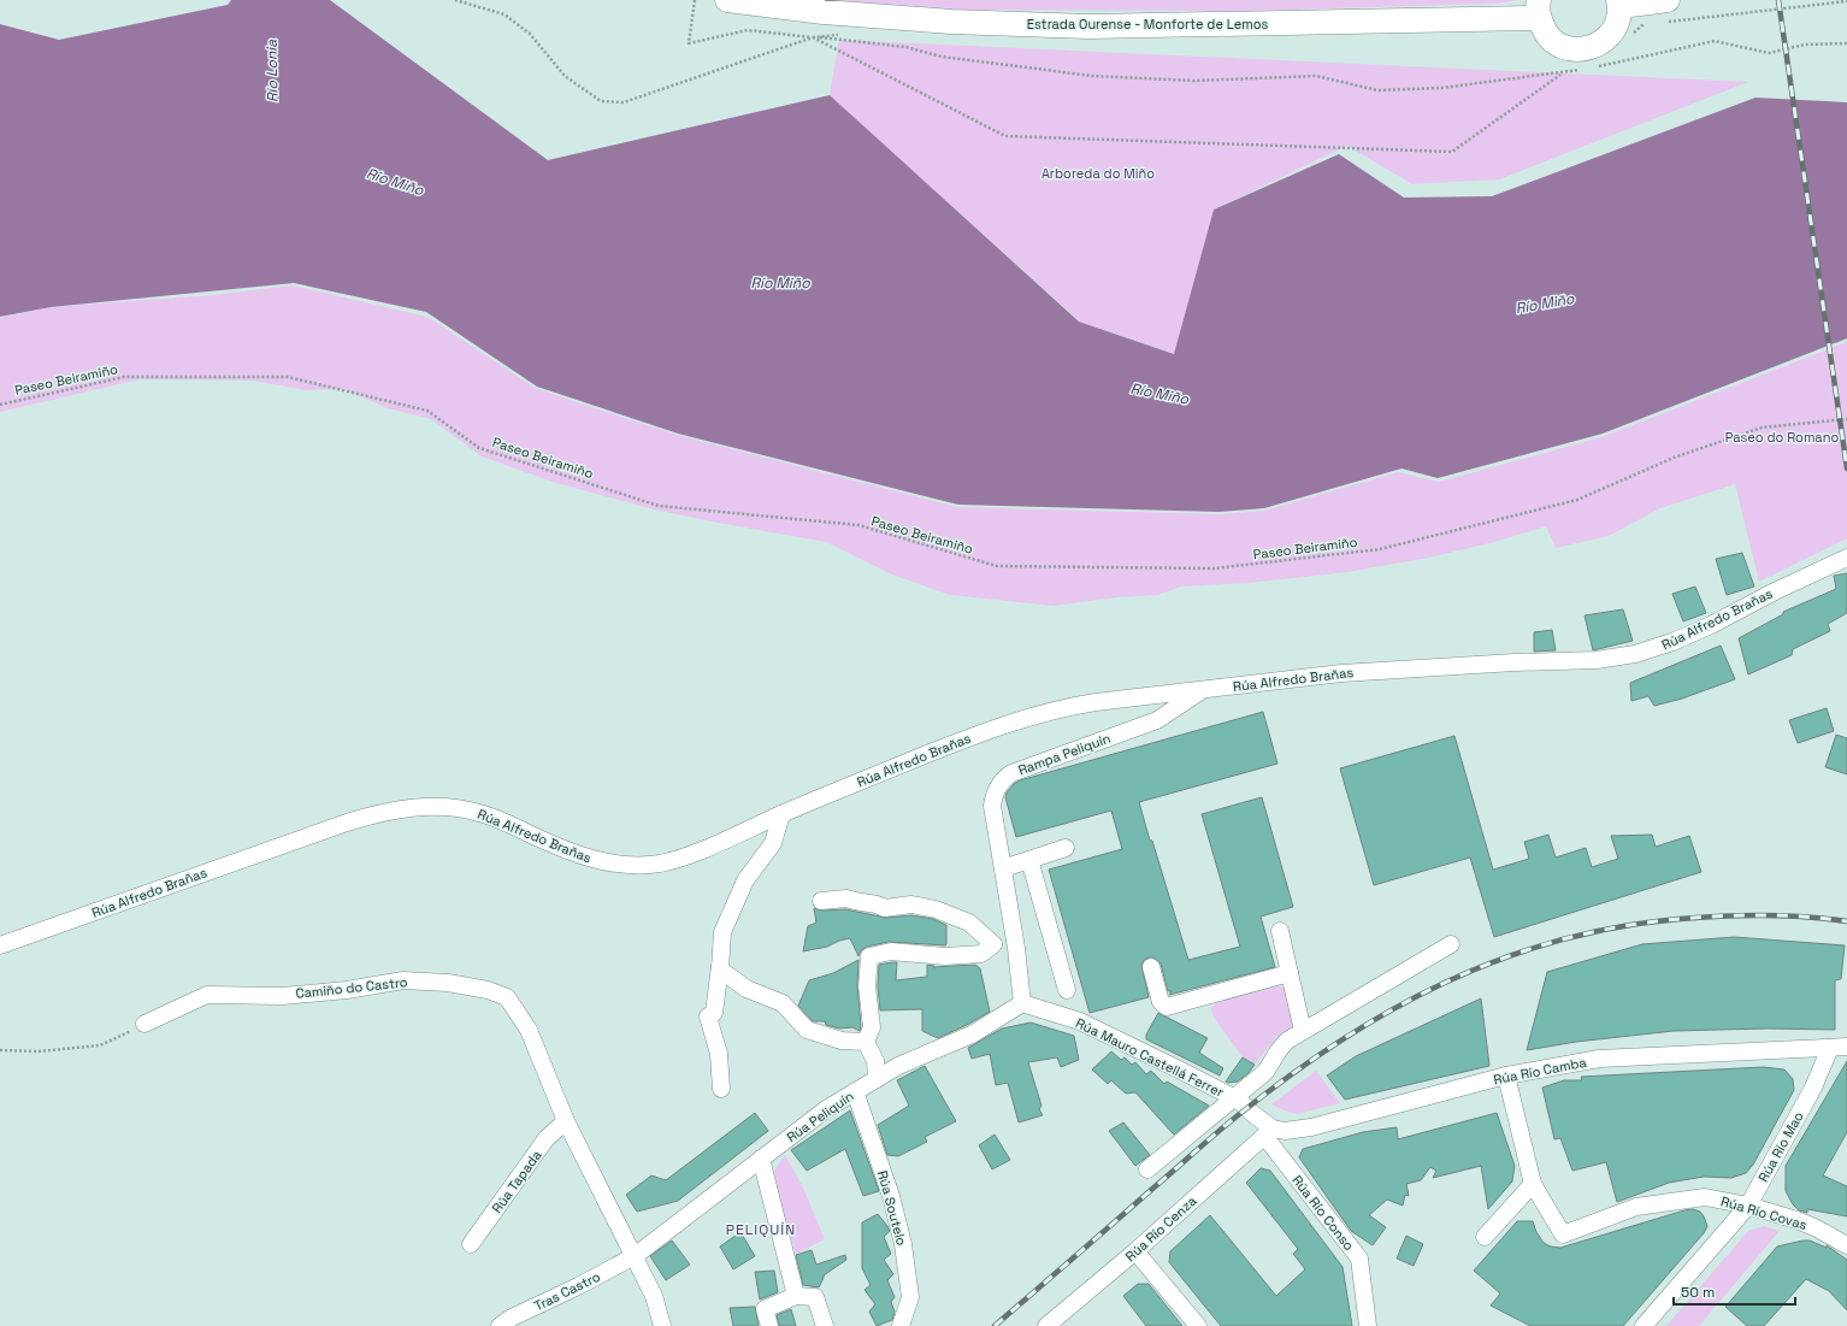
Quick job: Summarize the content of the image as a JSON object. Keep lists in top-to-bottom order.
{
  "streets": {
    "highway": ["Estrada Ourense - Monforte de Lemos"],
    "street": [
      "Rúa Alfredo Brañas",
      "Rampa Peliquín",
      "Camiño do Castro",
      "Rúa Mauro Castellá Ferrer",
      "Rúa Río Camba",
      "Rúa Peliquín",
      "Rúa Río Mao",
      "Rúa Tapada",
      "Rúa Soutelo",
      "Rúa Río Conso",
      "Rúa Río Covas",
      "Rúa Río Cenza",
      "Tras Castro"
    ],
    "path": ["Paseo Beiramiño"]
  },
  "crossings": [
    ["Rúa Alfredo Brañas", "Rampa Peliquín"],
    ["Rampa Peliquín", "Rúa Mauro Castellá Ferrer"],
    ["Rampa Peliquín", "Rúa Peliquín"],
    ["Camiño do Castro", "Rúa Peliquín"],
    ["Camiño do Castro", "Rúa Tapada"],
    ["Camiño do Castro", "Tras Castro"],
    ["Rúa Mauro Castellá Ferrer", "Rúa Peliquín"],
    ["Rúa Río Camba", "Rúa Río Mao"],
    ["Rúa Río Camba", "Rúa Río Conso"],
    ["Rúa Río Camba", "Rúa Río Covas"],
    ["Rúa Río Camba", "Rúa Río Cenza"],
    ["Rúa Peliquín", "Rúa Soutelo"],
    ["Rúa Peliquín", "Tras Castro"],
    ["Rúa Río Mao", "Rúa Río Covas"],
    ["Rúa Río Conso", "Rúa Río Cenza"]
  ],
  "districts": ["PELIQUÍN"],
  "water": ["Río Lonia", "Río Miño"],
  "parks": ["Arboreda do Miño", "Paseo do Romano"],
  "scale_bar": "50 m"
}
